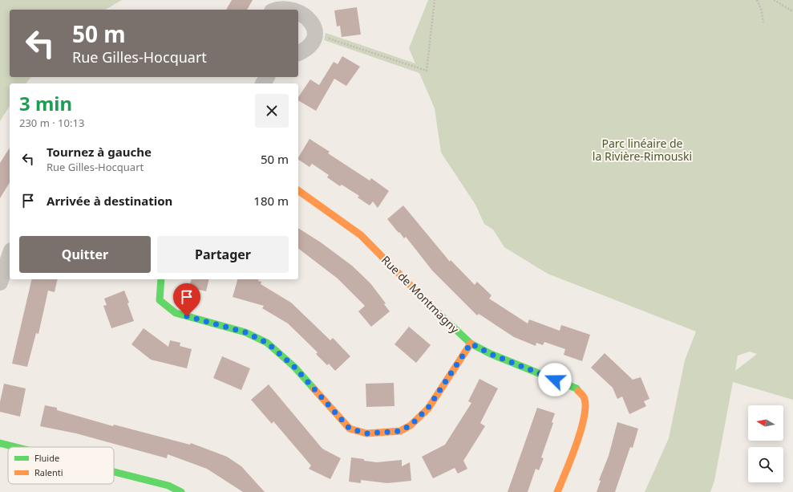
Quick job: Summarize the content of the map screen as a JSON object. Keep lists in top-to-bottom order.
{
  "streets": {
    "street": ["Rue de Montmagny"]
  },
  "parks": ["Parc linéaire de la Rivière-Rimouski"],
  "legend": ["Fluide", "Ralenti"],
  "north": "left",
  "page": {
    "turn": ["50 m", "Rue Gilles-Hocquart"],
    "heading": ["3 min", "230 m · 10:13"],
    "list": [
      {
        "name": "Tournez à gauche",
        "note": "Rue Gilles-Hocquart",
        "value": "50 m"
      },
      {
        "name": "Arrivée à destination",
        "value": "180 m"
      }
    ],
    "buttons": ["Quitter", "Partager"]
  }
}
